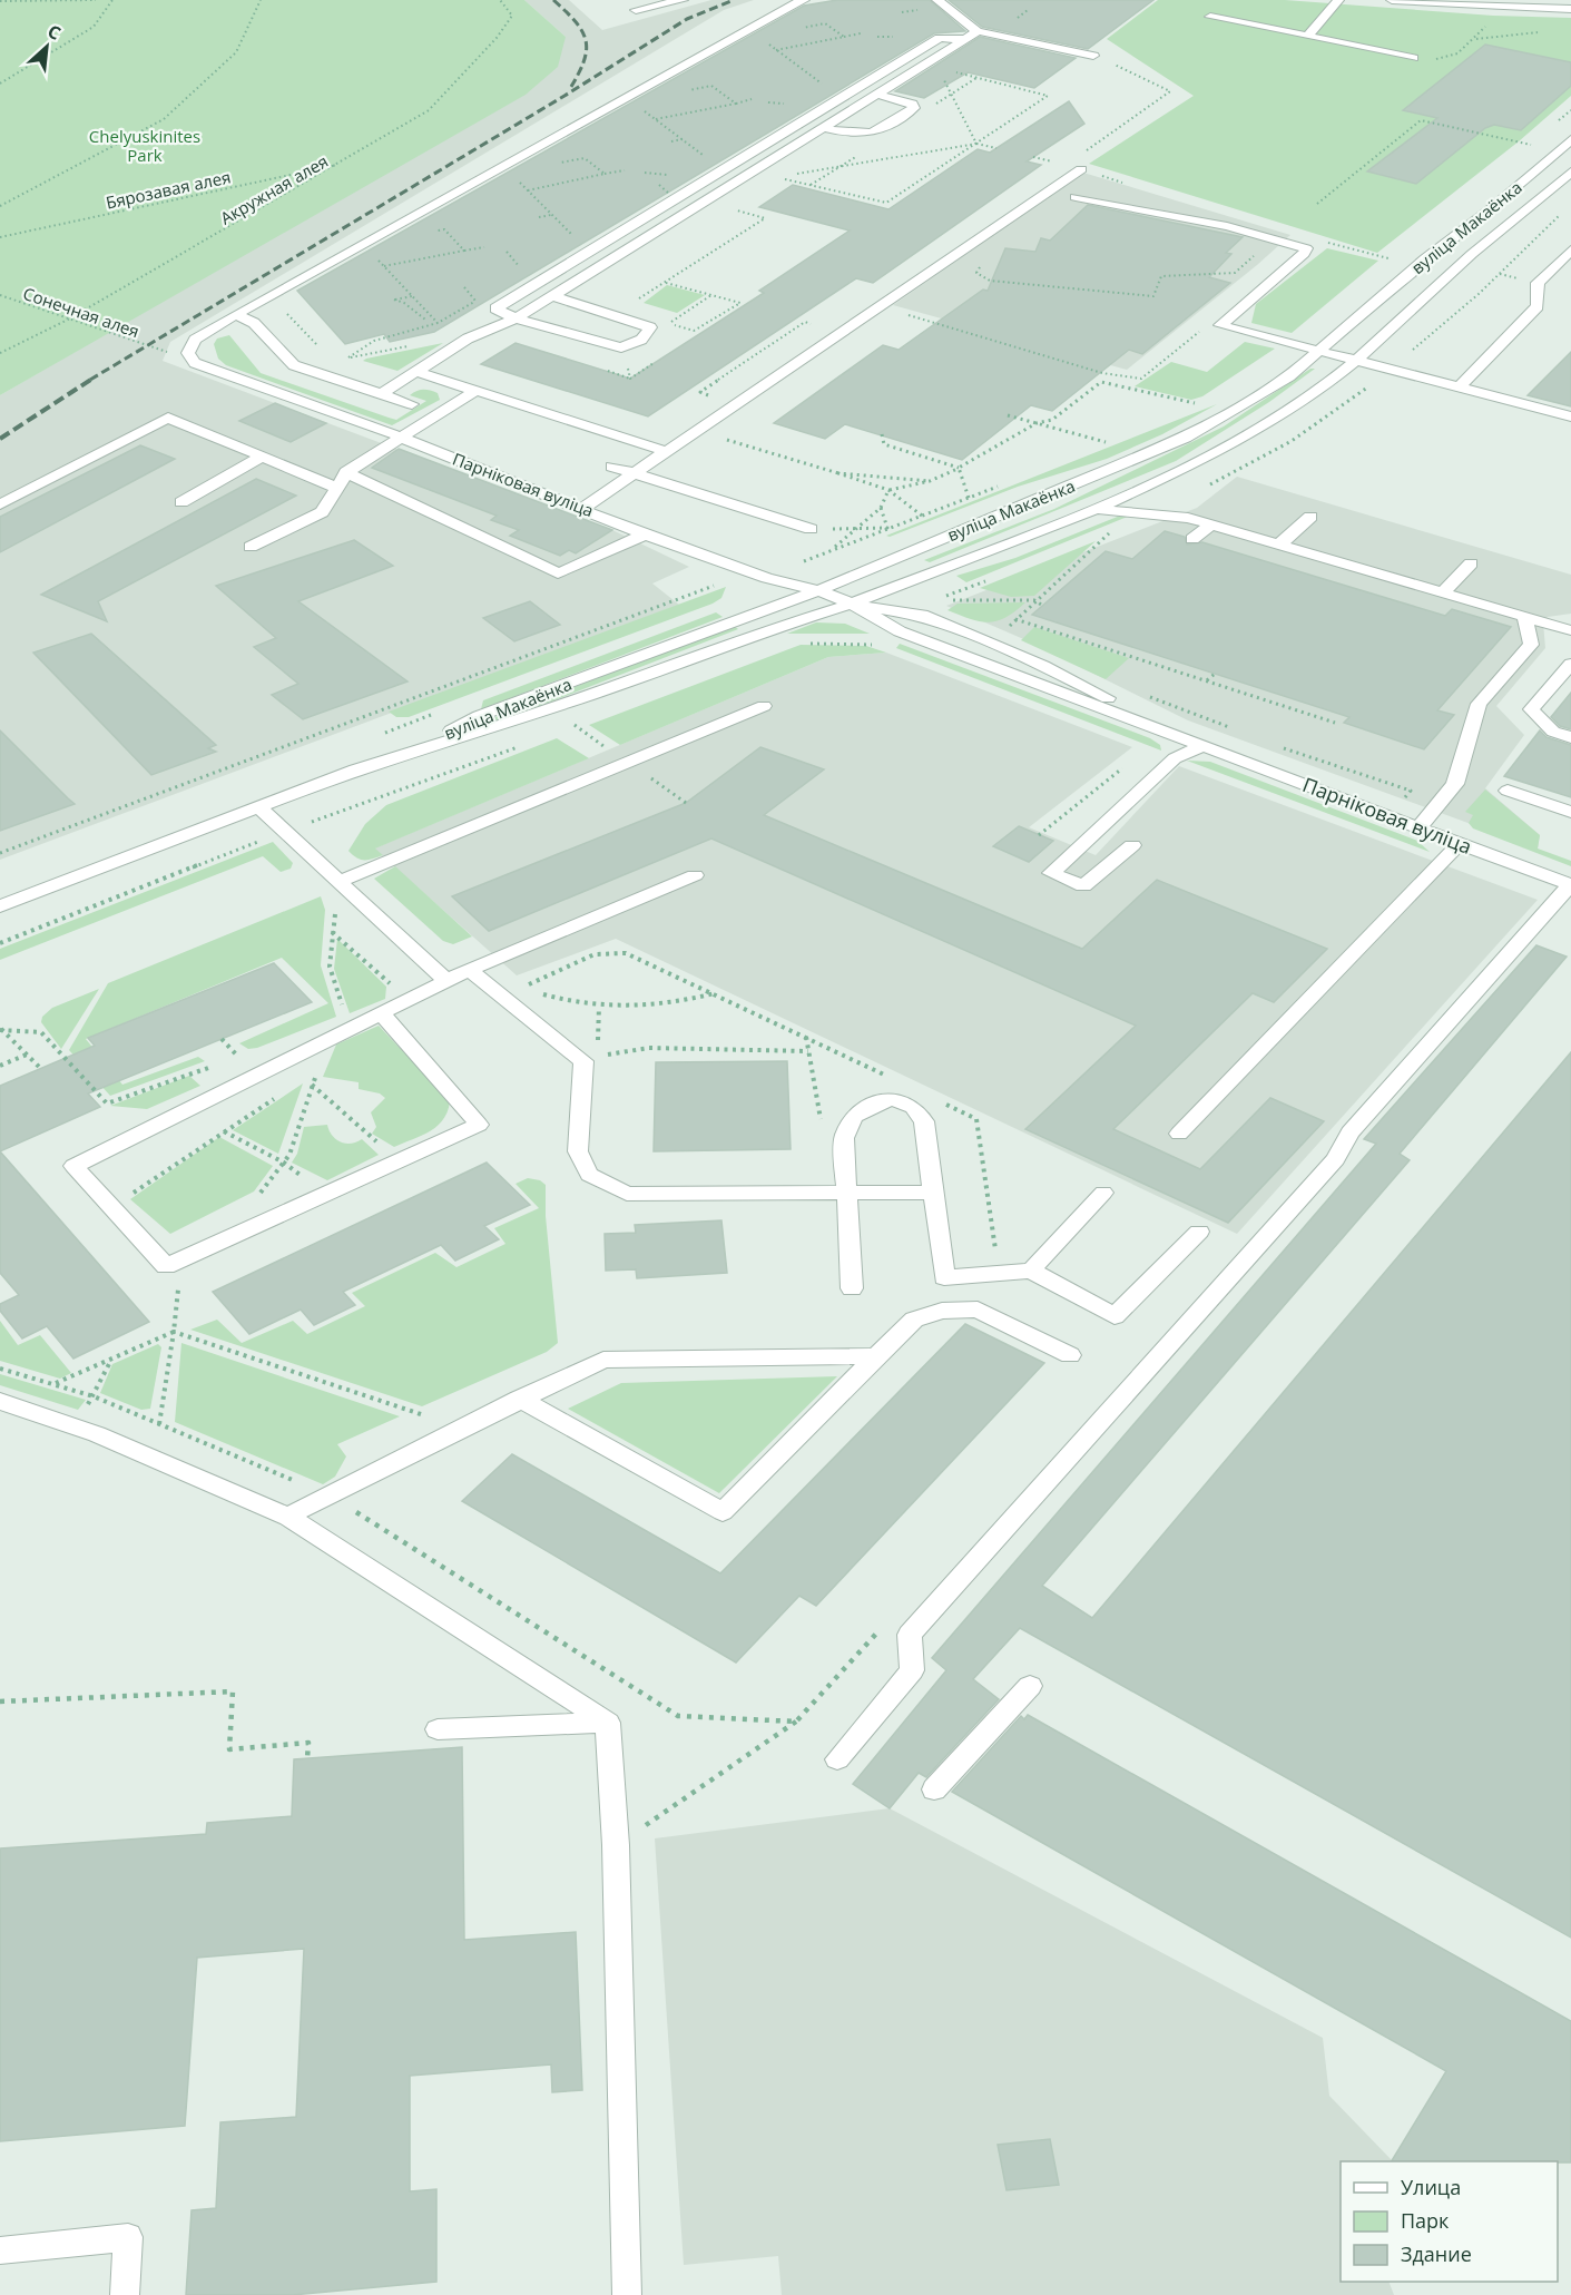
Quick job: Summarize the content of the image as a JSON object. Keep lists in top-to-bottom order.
{
  "streets": {
    "street": ["вуліца Макаёнка", "Парніковая вуліца"],
    "path": ["Бярозавая алея", "Акружная алея", "Сонечная алея"]
  },
  "crossings": [
    ["Бярозавая алея", "Акружная алея"],
    ["Акружная алея", "Сонечная алея"],
    ["вуліца Макаёнка", "Парніковая вуліца"]
  ],
  "parks": ["Chelyuskinites Park"],
  "legend": ["Улица", "Парк", "Здание"],
  "north": "top right"
}
